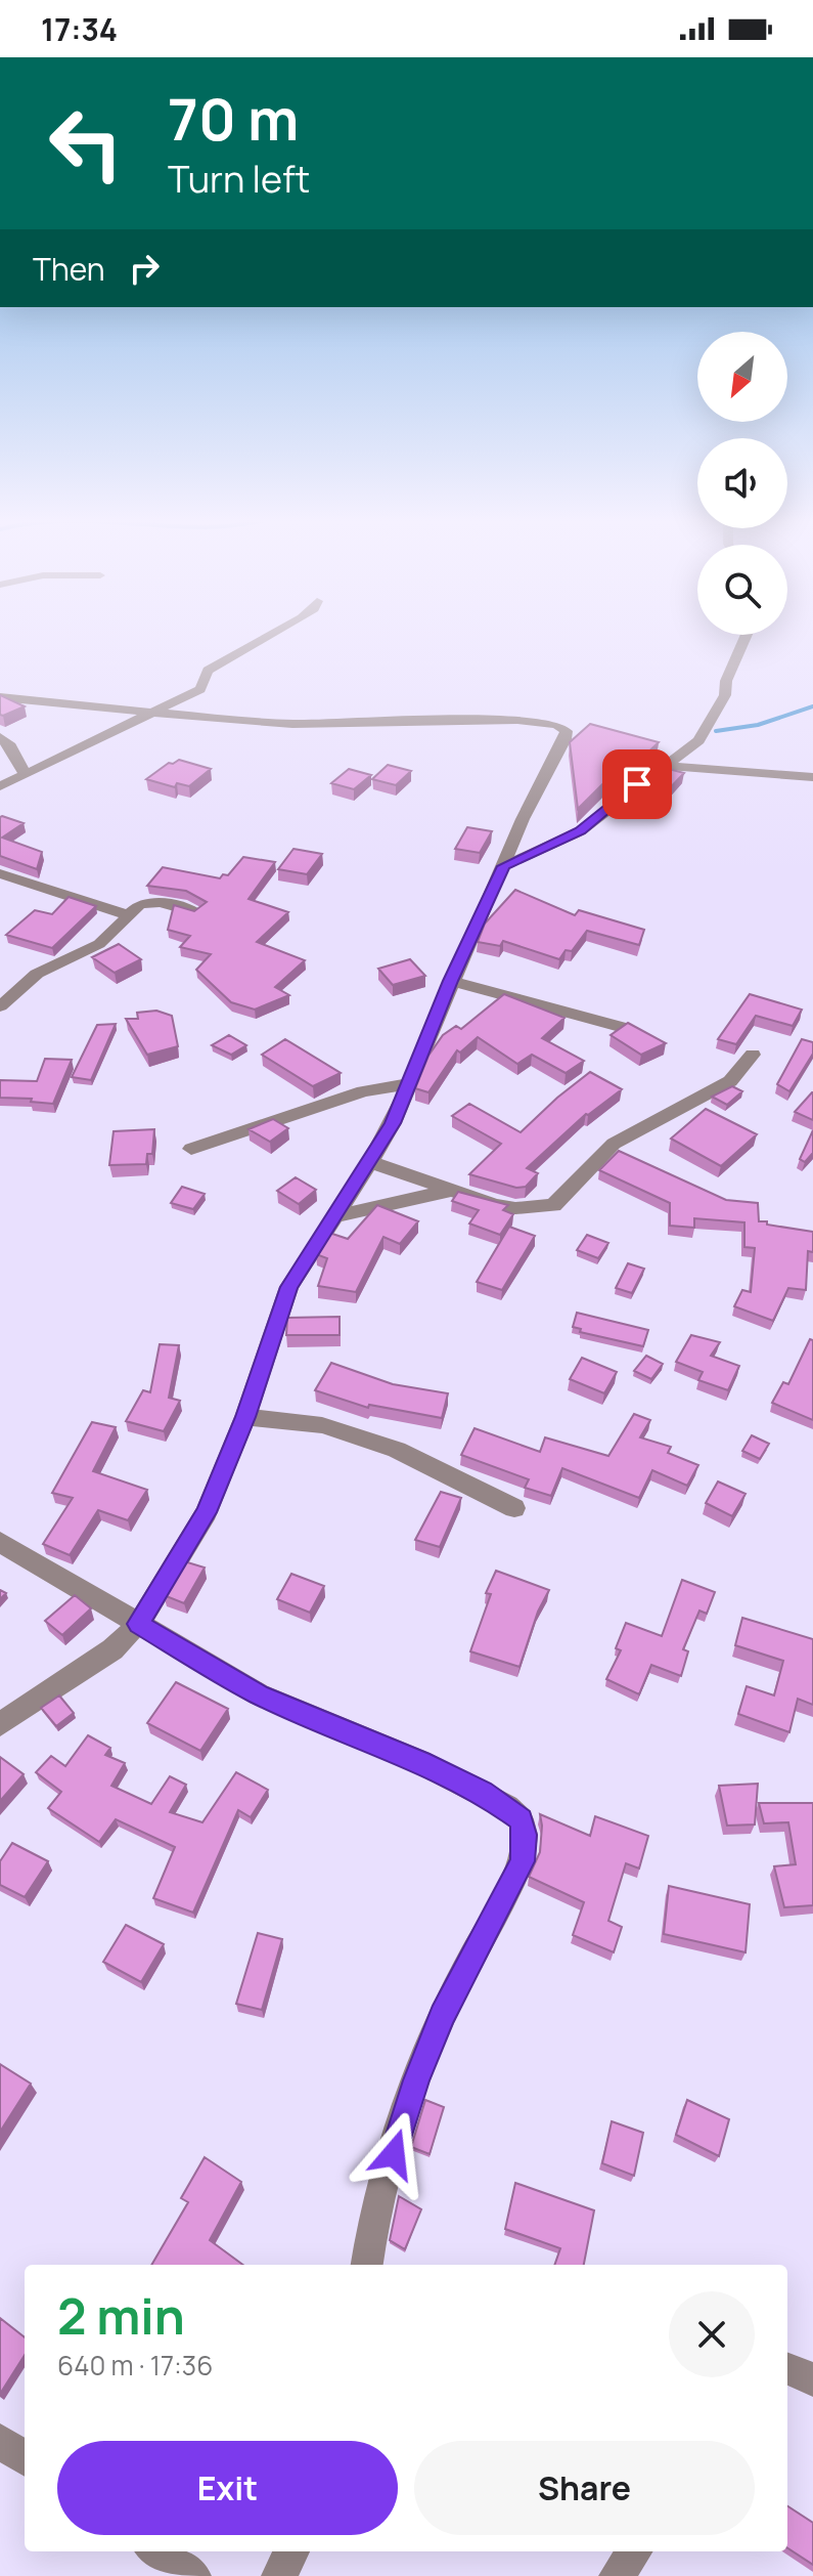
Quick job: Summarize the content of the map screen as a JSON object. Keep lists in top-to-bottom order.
{
  "north": "bottom left",
  "page": {
    "status": "17:34",
    "turn": ["70 m", "Turn left"],
    "then": "Then",
    "heading": ["2 min", "640 m · 17:36"],
    "buttons": ["Exit", "Share"]
  }
}
